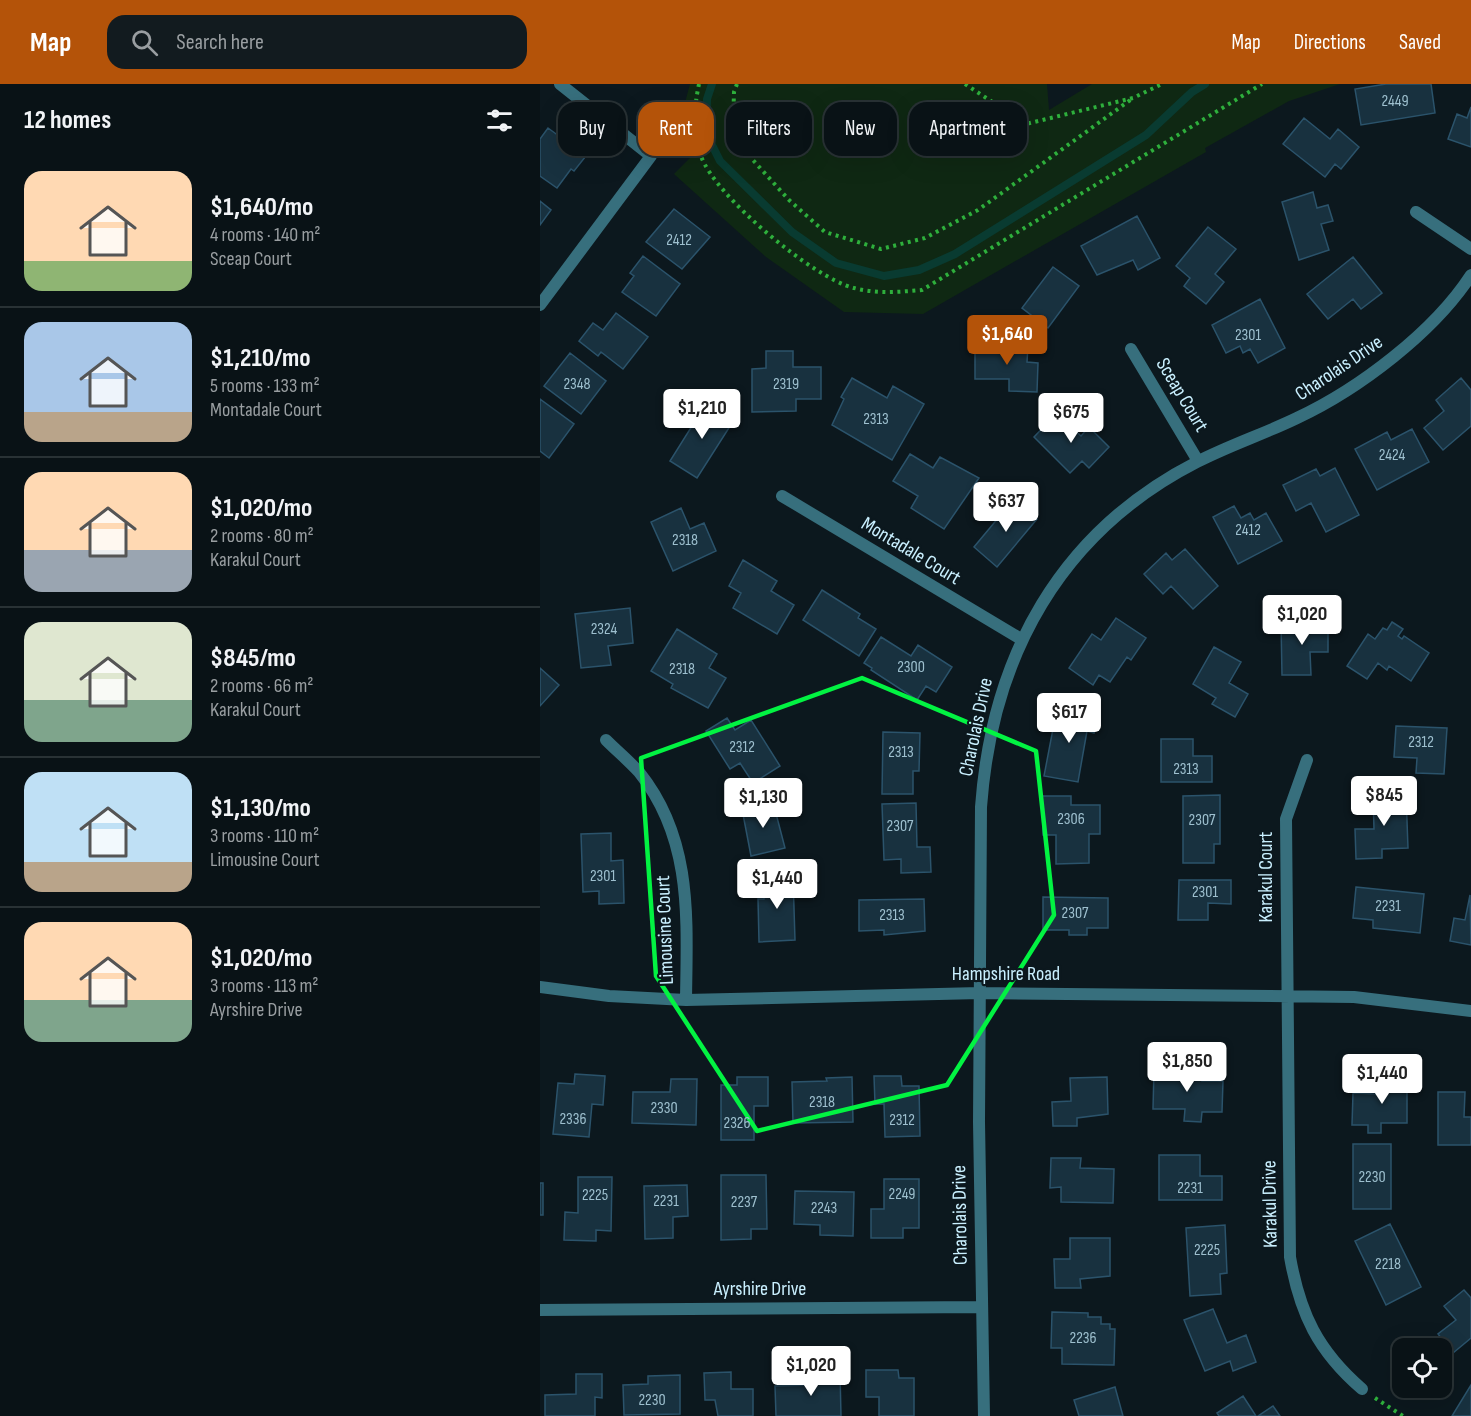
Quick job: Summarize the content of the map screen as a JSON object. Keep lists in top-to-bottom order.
{
  "streets": {
    "street": [
      "Charolais Drive",
      "Sceap Court",
      "Montadale Court",
      "Karakul Court",
      "Limousine Court",
      "Hampshire Road",
      "Karakul Drive",
      "Ayrshire Drive"
    ]
  },
  "crossings": [
    ["Charolais Drive", "Sceap Court"],
    ["Charolais Drive", "Montadale Court"],
    ["Charolais Drive", "Hampshire Road"],
    ["Charolais Drive", "Ayrshire Drive"],
    ["Karakul Court", "Hampshire Road"],
    ["Karakul Court", "Karakul Drive"],
    ["Limousine Court", "Hampshire Road"],
    ["Hampshire Road", "Karakul Drive"]
  ],
  "house_numbers": [
    "2449",
    "2412",
    "2301",
    "2348",
    "2319",
    "2313",
    "2424",
    "2412",
    "2318",
    "2324",
    "2300",
    "2318",
    "2312",
    "2312",
    "2313",
    "2313",
    "2306",
    "2307",
    "2307",
    "2301",
    "2301",
    "2231",
    "2307",
    "2313",
    "2318",
    "2330",
    "2336",
    "2312",
    "2326",
    "2230",
    "2231",
    "2249",
    "2225",
    "2231",
    "2237",
    "2243",
    "2225",
    "2218",
    "2236",
    "2230"
  ],
  "page": {
    "header": "Map",
    "search": "Search here",
    "nav": ["Map", "Directions", "Saved"],
    "heading": "12 homes",
    "chip": [
      "Buy",
      "Rent",
      "Filters",
      "New",
      "Apartment"
    ],
    "list": [
      {
        "name": "$1,640/mo",
        "note": "4 rooms · 140 m² · Sceap Court"
      },
      {
        "name": "$1,210/mo",
        "note": "5 rooms · 133 m² · Montadale Court"
      },
      {
        "name": "$1,020/mo",
        "note": "2 rooms · 80 m² · Karakul Court"
      },
      {
        "name": "$845/mo",
        "note": "2 rooms · 66 m² · Karakul Court"
      },
      {
        "name": "$1,130/mo",
        "note": "3 rooms · 110 m² · Limousine Court"
      },
      {
        "name": "$1,020/mo",
        "note": "3 rooms · 113 m² · Ayrshire Drive"
      }
    ],
    "price": [
      "$1,640",
      "$1,210",
      "$675",
      "$637",
      "$1,020",
      "$617",
      "$845",
      "$1,130",
      "$1,440",
      "$1,850",
      "$1,440",
      "$1,020"
    ]
  }
}
